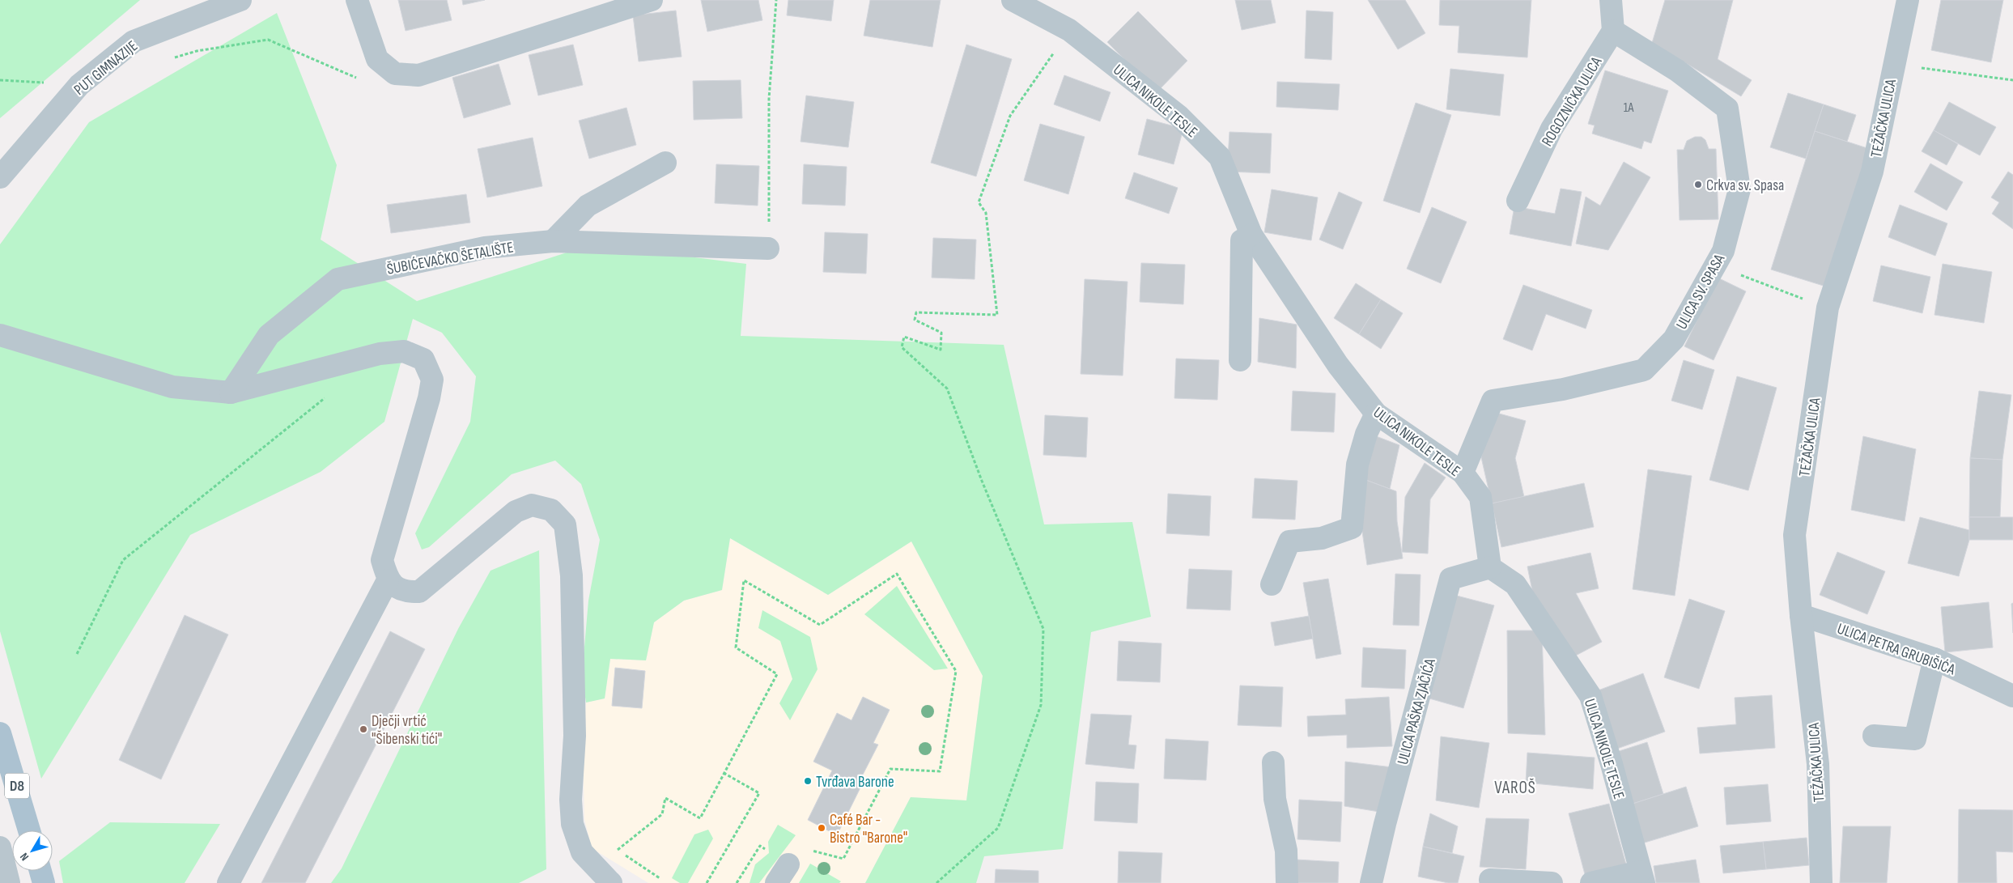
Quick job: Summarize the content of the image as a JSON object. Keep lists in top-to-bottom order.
{
  "streets": {
    "main road": ["D8"],
    "street": [
      "PUT GIMNAZIJE",
      "ULICA NIKOLE TESLE",
      "ROGOZNIČKA ULICA",
      "TEŽAČKA ULICA",
      "ŠUBIĆEVAČKO ŠETALIŠTE",
      "ULICA SV. SPASA",
      "ULICA PETRA GRUBIŠIĆA",
      "ULICA PAŠKA ZJAČIĆA"
    ]
  },
  "crossings": [
    ["ULICA NIKOLE TESLE", "ULICA SV. SPASA"],
    ["ULICA NIKOLE TESLE", "ULICA PAŠKA ZJAČIĆA"],
    ["ROGOZNIČKA ULICA", "ULICA SV. SPASA"],
    ["TEŽAČKA ULICA", "ULICA PETRA GRUBIŠIĆA"]
  ],
  "districts": ["VAROŠ"],
  "places": [
    "Crkva sv. Spasa",
    "Dječji vrtić \"Šibenski tići\"",
    "Tvrđava Barone",
    "Café Bar - Bistro \"Barone\""
  ],
  "house_numbers": ["1A"],
  "north": "bottom left"
}
